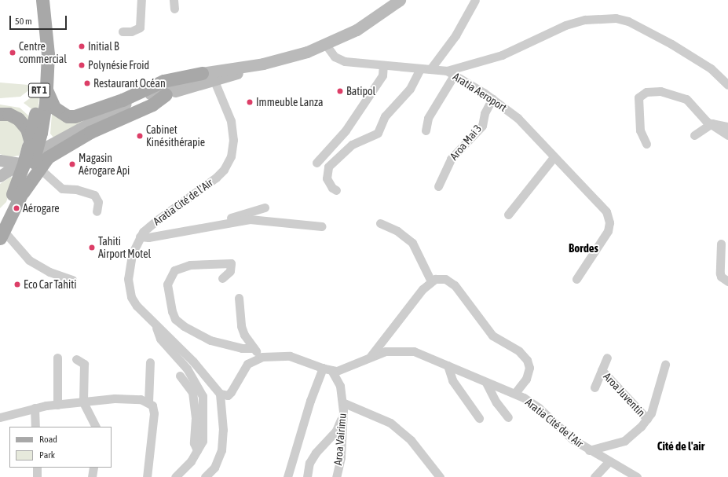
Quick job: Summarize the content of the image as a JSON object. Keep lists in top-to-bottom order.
{
  "streets": {
    "main road": ["RT 1"],
    "street": [
      "Aratia Aeroport",
      "Aroa Mai 3",
      "Aratia Cité de l'Air",
      "Aroa Juventin",
      "Aroa Vairimu"
    ]
  },
  "crossings": [
    ["Aratia Aeroport", "Aroa Mai 3"],
    ["Aratia Cité de l'Air", "Aroa Juventin"],
    ["Aratia Cité de l'Air", "Aroa Vairimu"]
  ],
  "districts": ["Bordes", "Cité de l'air"],
  "places": [
    "Initial B",
    "Centre commercial",
    "Polynésie Froid",
    "Restaurant Océan",
    "Batipol",
    "Immeuble Lanza",
    "Cabinet Kinésithérapie",
    "Magasin Aérogare Api",
    "Aérogare",
    "Tahiti Airport Motel",
    "Eco Car Tahiti"
  ],
  "legend": ["Road", "Park"],
  "scale_bar": "50 m"
}
